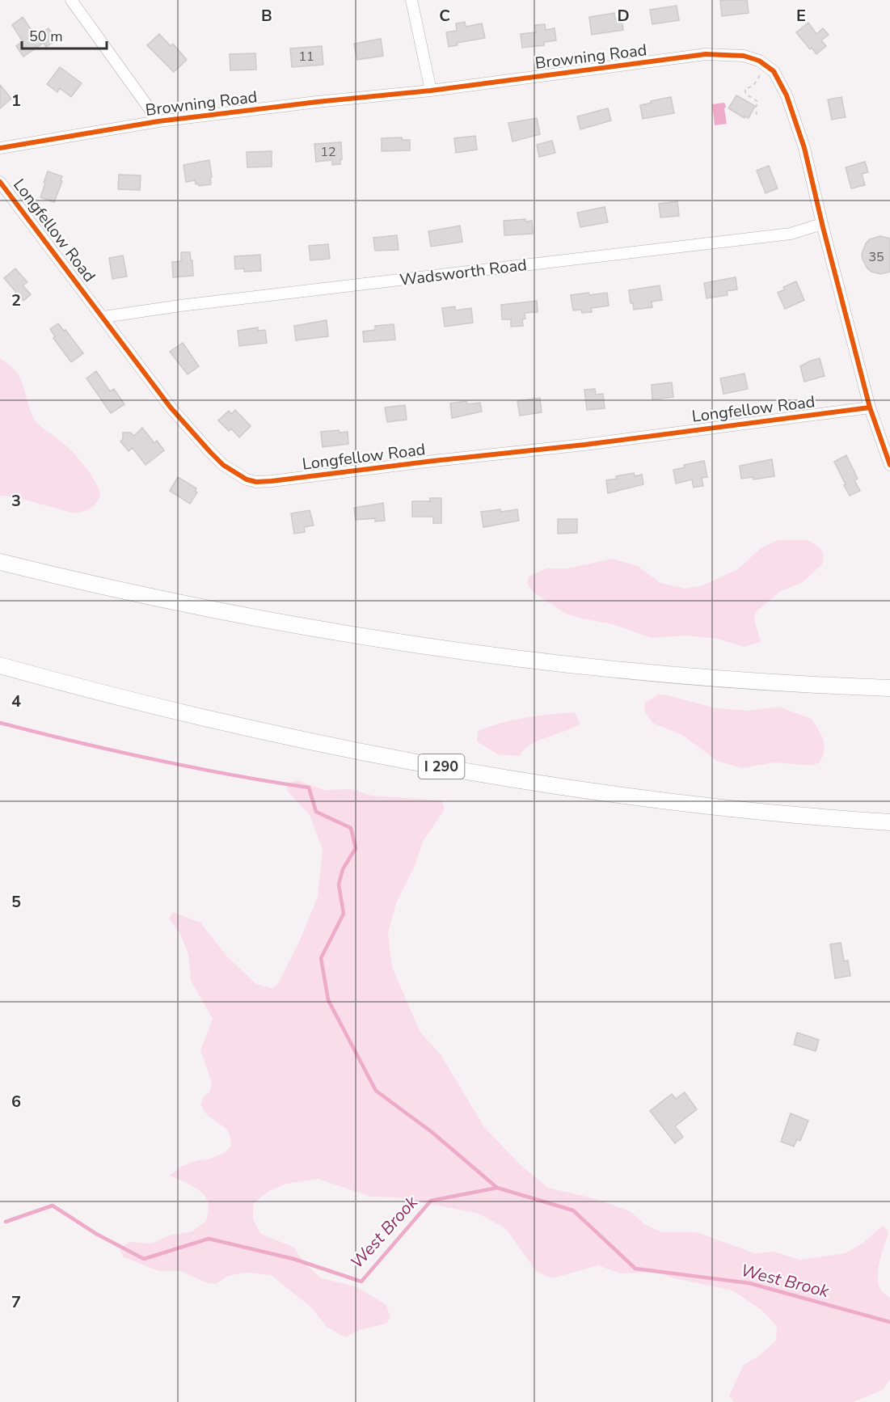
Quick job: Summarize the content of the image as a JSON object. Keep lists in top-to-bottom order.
{
  "streets": {
    "highway": ["I 290"],
    "street": ["Browning Road", "Longfellow Road", "Wadsworth Road"]
  },
  "crossings": [
    ["Browning Road", "Longfellow Road"],
    ["Browning Road", "Wadsworth Road"],
    ["Longfellow Road", "Wadsworth Road"]
  ],
  "water": ["West Brook"],
  "house_numbers": ["11", "12", "35"],
  "scale_bar": "50 m",
  "grid": {
    "columns": [
      "B",
      "C",
      "D",
      "E"
    ],
    "rows": [
      "1",
      "2",
      "3",
      "4",
      "5",
      "6",
      "7"
    ]
  }
}
